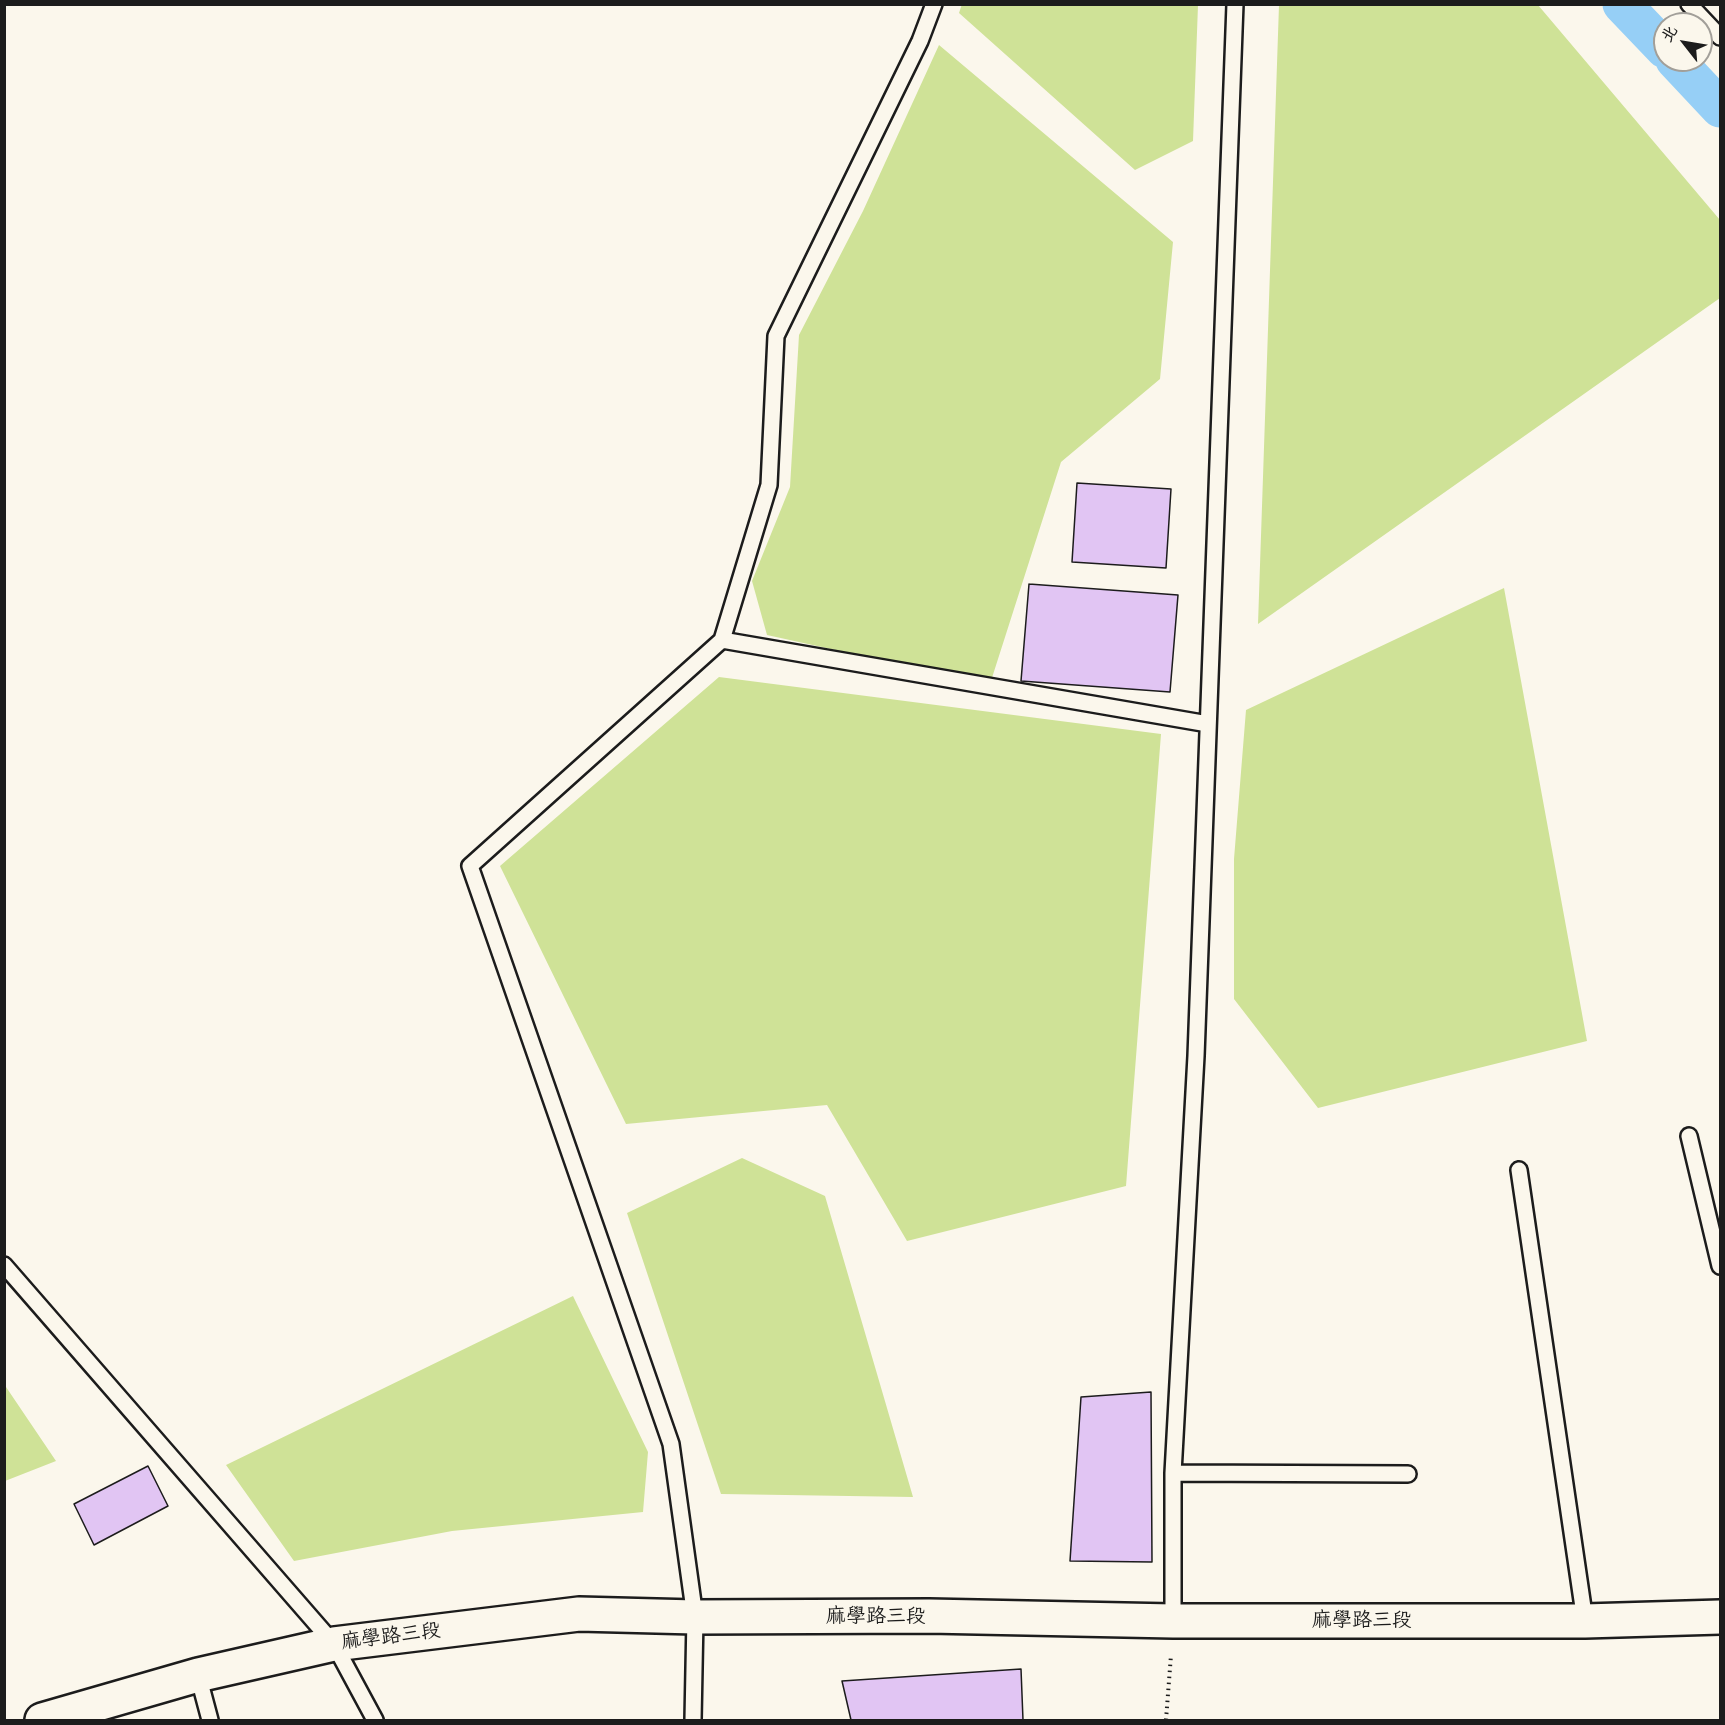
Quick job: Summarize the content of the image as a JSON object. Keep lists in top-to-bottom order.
{
  "streets": {
    "main road": ["麻學路三段"]
  },
  "north": "top left"
}
